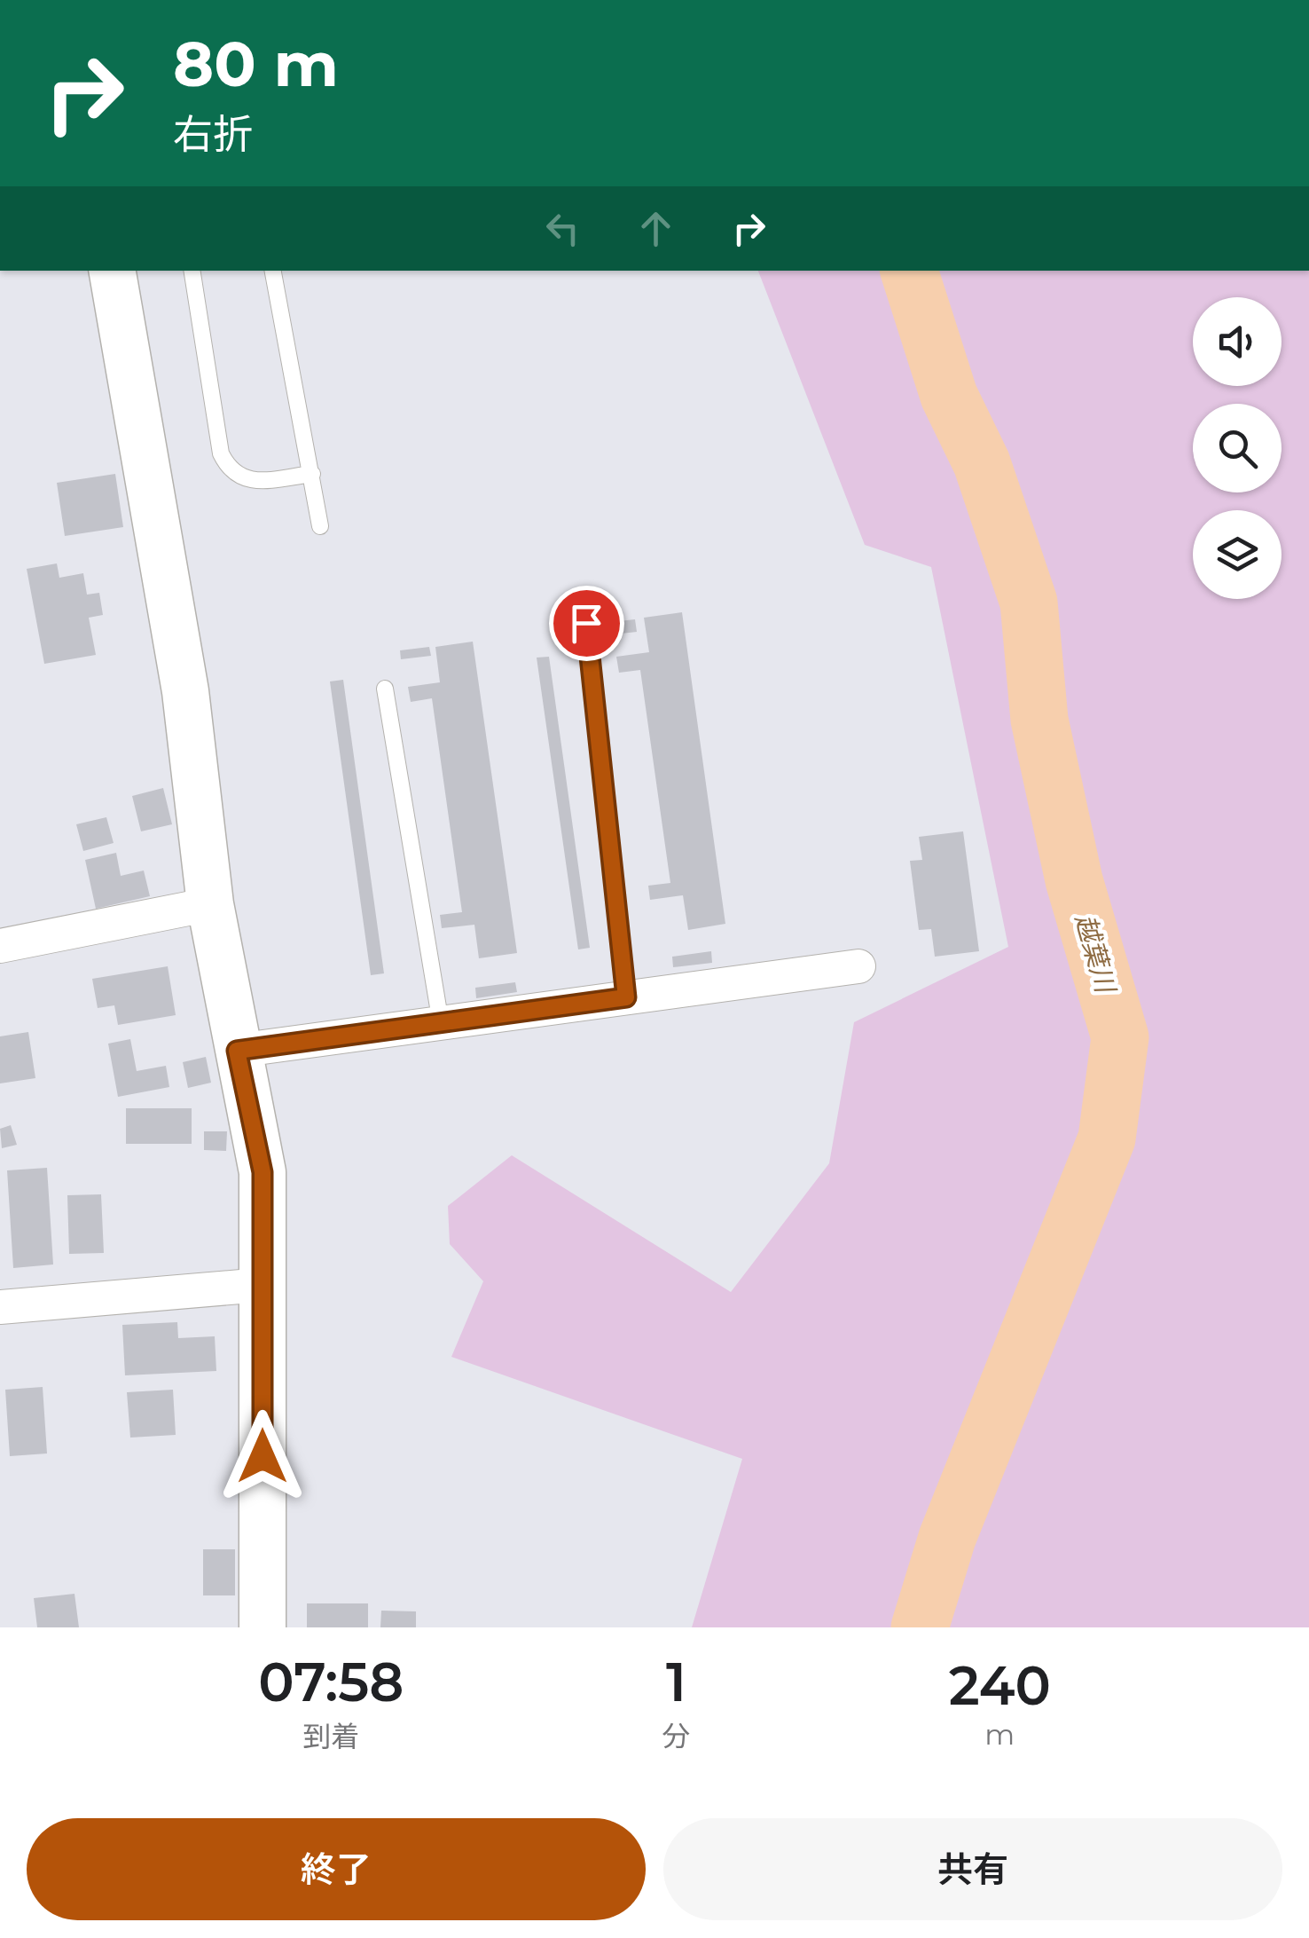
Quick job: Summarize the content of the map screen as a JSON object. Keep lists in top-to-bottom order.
{
  "water": ["越葉川"],
  "page": {
    "turn": ["80 m", "右折"],
    "eta": [
      "07:58",
      "到着",
      "1",
      "分",
      "240",
      "m"
    ],
    "buttons": ["終了", "共有"]
  }
}
